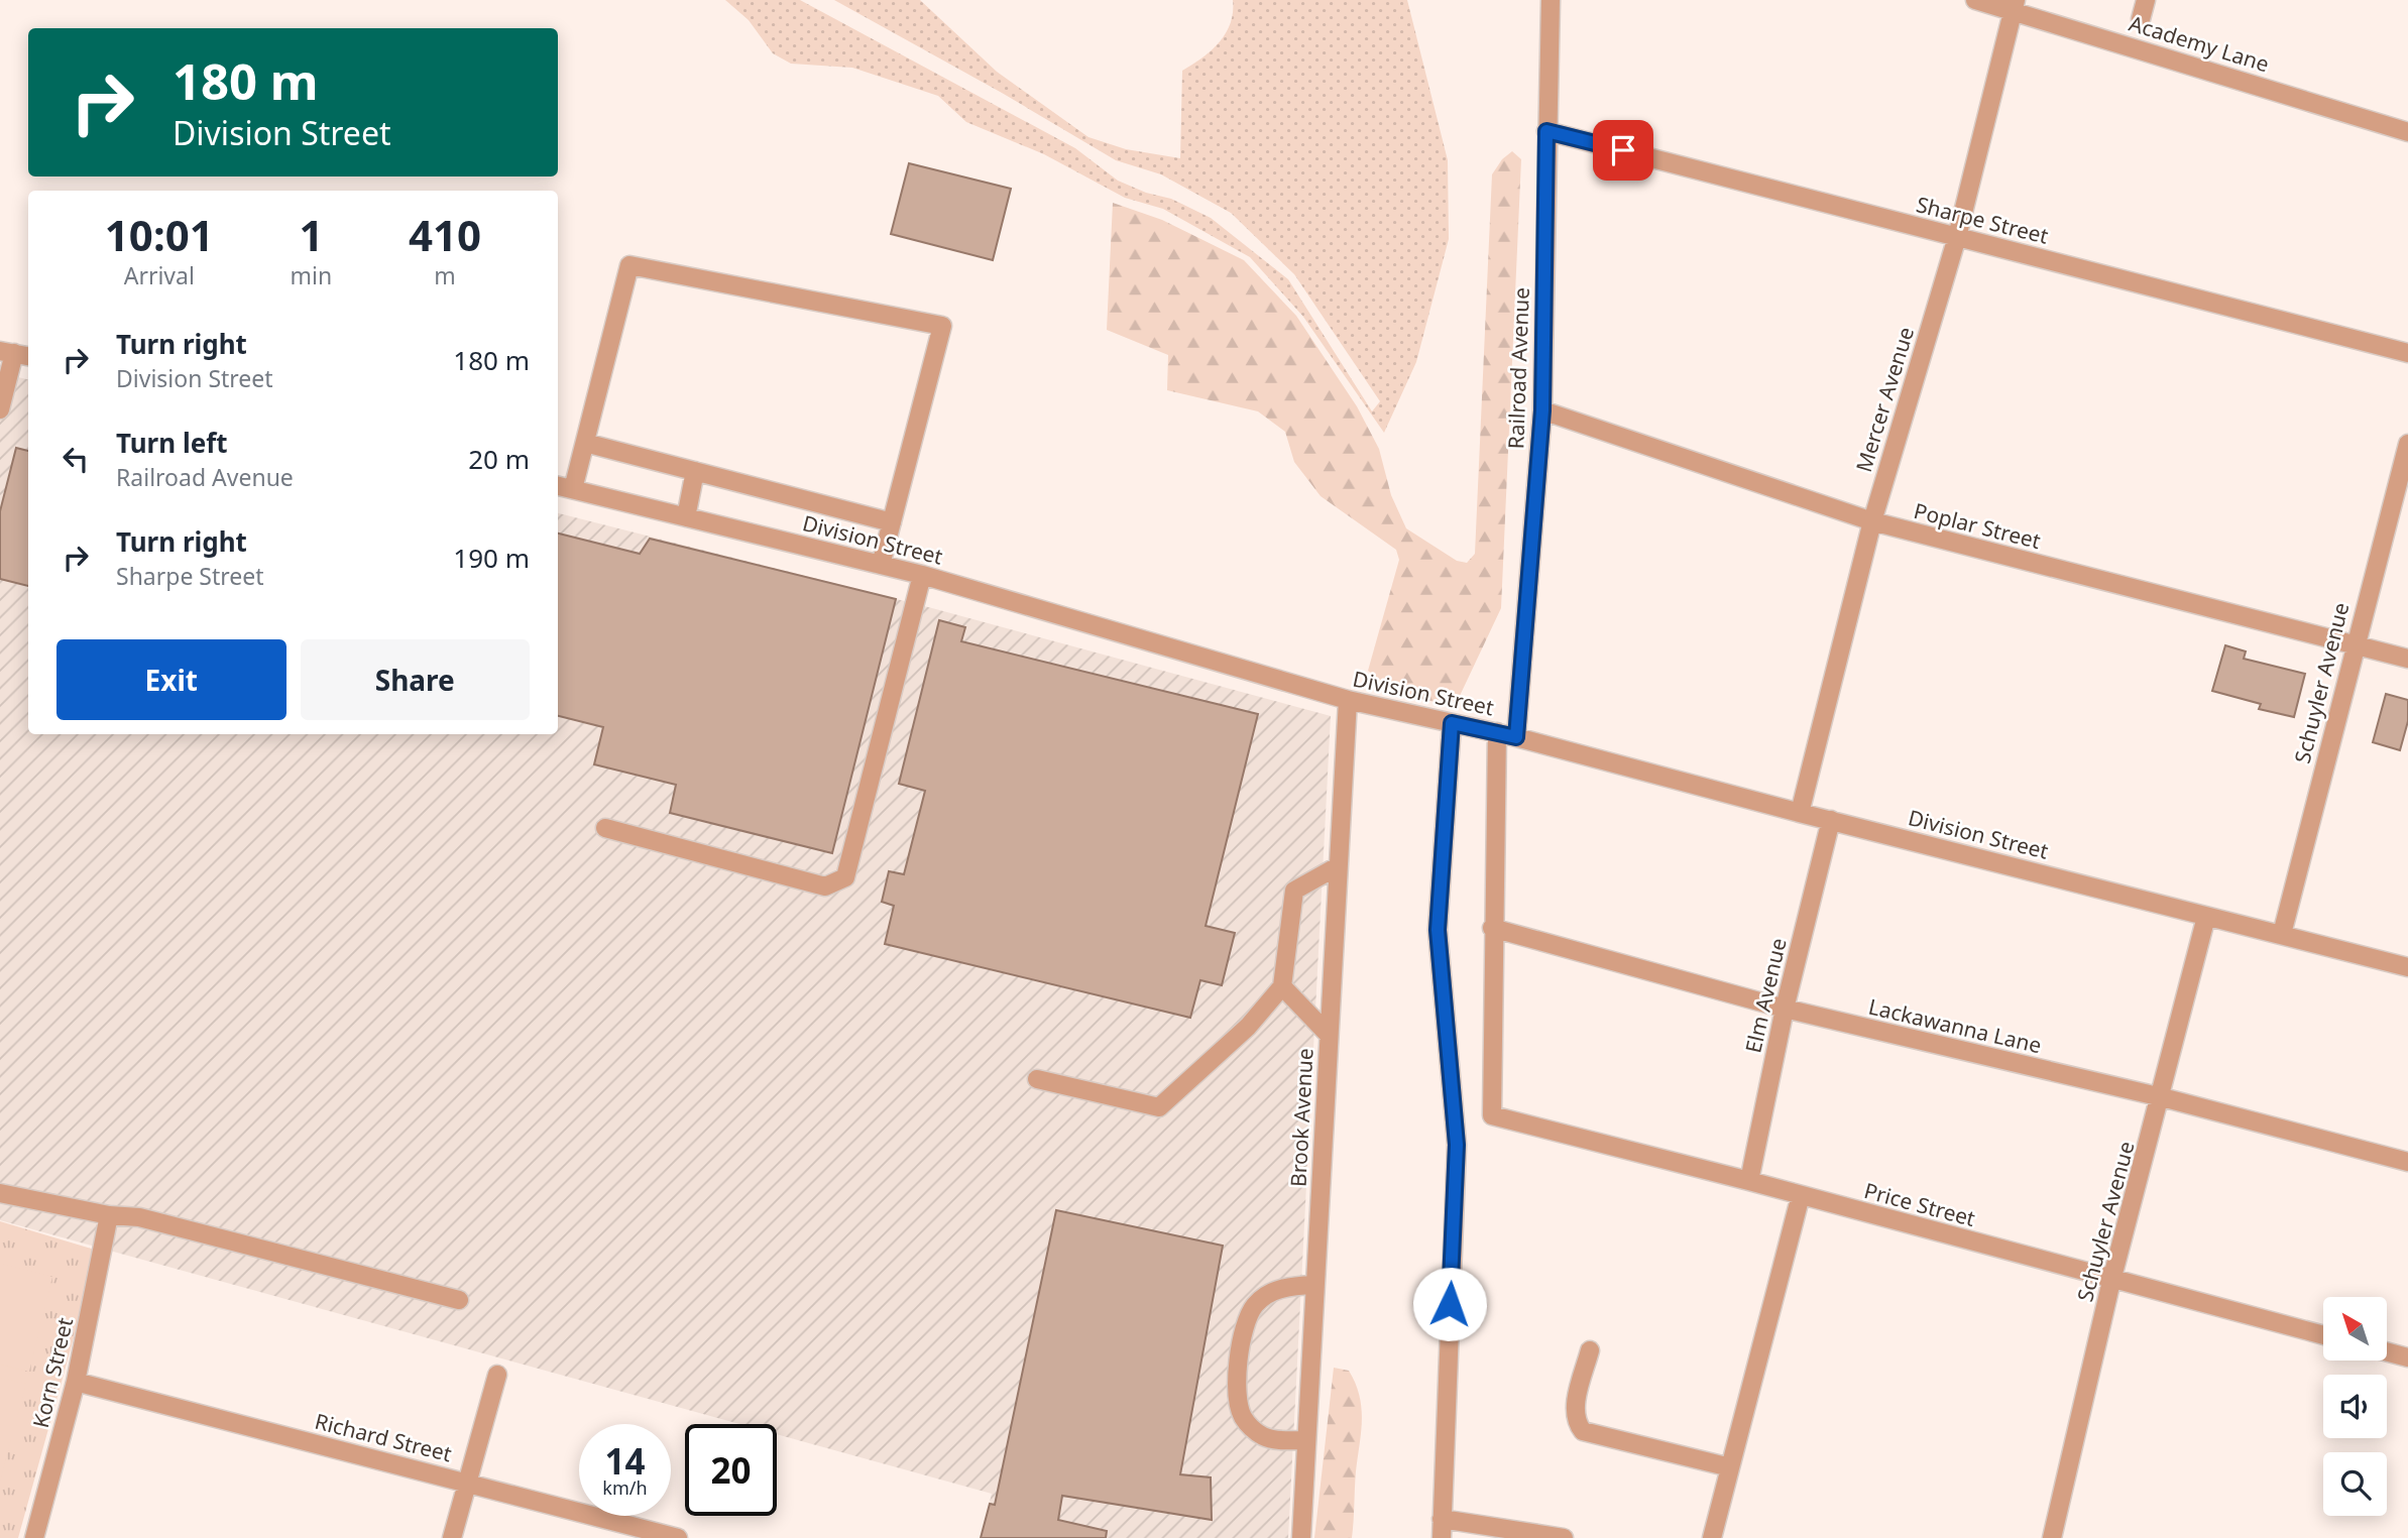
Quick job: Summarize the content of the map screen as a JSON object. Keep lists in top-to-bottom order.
{
  "streets": {
    "street": [
      "Academy Lane",
      "Sharpe Street",
      "Railroad Avenue",
      "Mercer Avenue",
      "Poplar Street",
      "Division Street",
      "Schuyler Avenue",
      "Elm Avenue",
      "Lackawanna Lane",
      "Brook Avenue",
      "Price Street",
      "Korn Street",
      "Richard Street"
    ]
  },
  "crossings": [
    ["Academy Lane", "Mercer Avenue"],
    ["Sharpe Street", "Railroad Avenue"],
    ["Sharpe Street", "Mercer Avenue"],
    ["Railroad Avenue", "Poplar Street"],
    ["Railroad Avenue", "Division Street"],
    ["Mercer Avenue", "Poplar Street"],
    ["Mercer Avenue", "Division Street"],
    ["Poplar Street", "Schuyler Avenue"],
    ["Division Street", "Schuyler Avenue"],
    ["Division Street", "Elm Avenue"],
    ["Division Street", "Brook Avenue"],
    ["Schuyler Avenue", "Lackawanna Lane"],
    ["Schuyler Avenue", "Price Street"],
    ["Elm Avenue", "Lackawanna Lane"],
    ["Elm Avenue", "Price Street"],
    ["Lackawanna Lane", "Price Street"],
    ["Korn Street", "Richard Street"]
  ],
  "north": "top left",
  "page": {
    "turn": ["180 m", "Division Street"],
    "eta": [
      "10:01",
      "Arrival",
      "1",
      "min",
      "410",
      "m"
    ],
    "list": [
      {
        "name": "Turn right",
        "note": "Division Street",
        "value": "180 m"
      },
      {
        "name": "Turn left",
        "note": "Railroad Avenue",
        "value": "20 m"
      },
      {
        "name": "Turn right",
        "note": "Sharpe Street",
        "value": "190 m"
      }
    ],
    "buttons": ["Exit", "Share"],
    "speed": "14 km/h",
    "limit": "20"
  }
}
